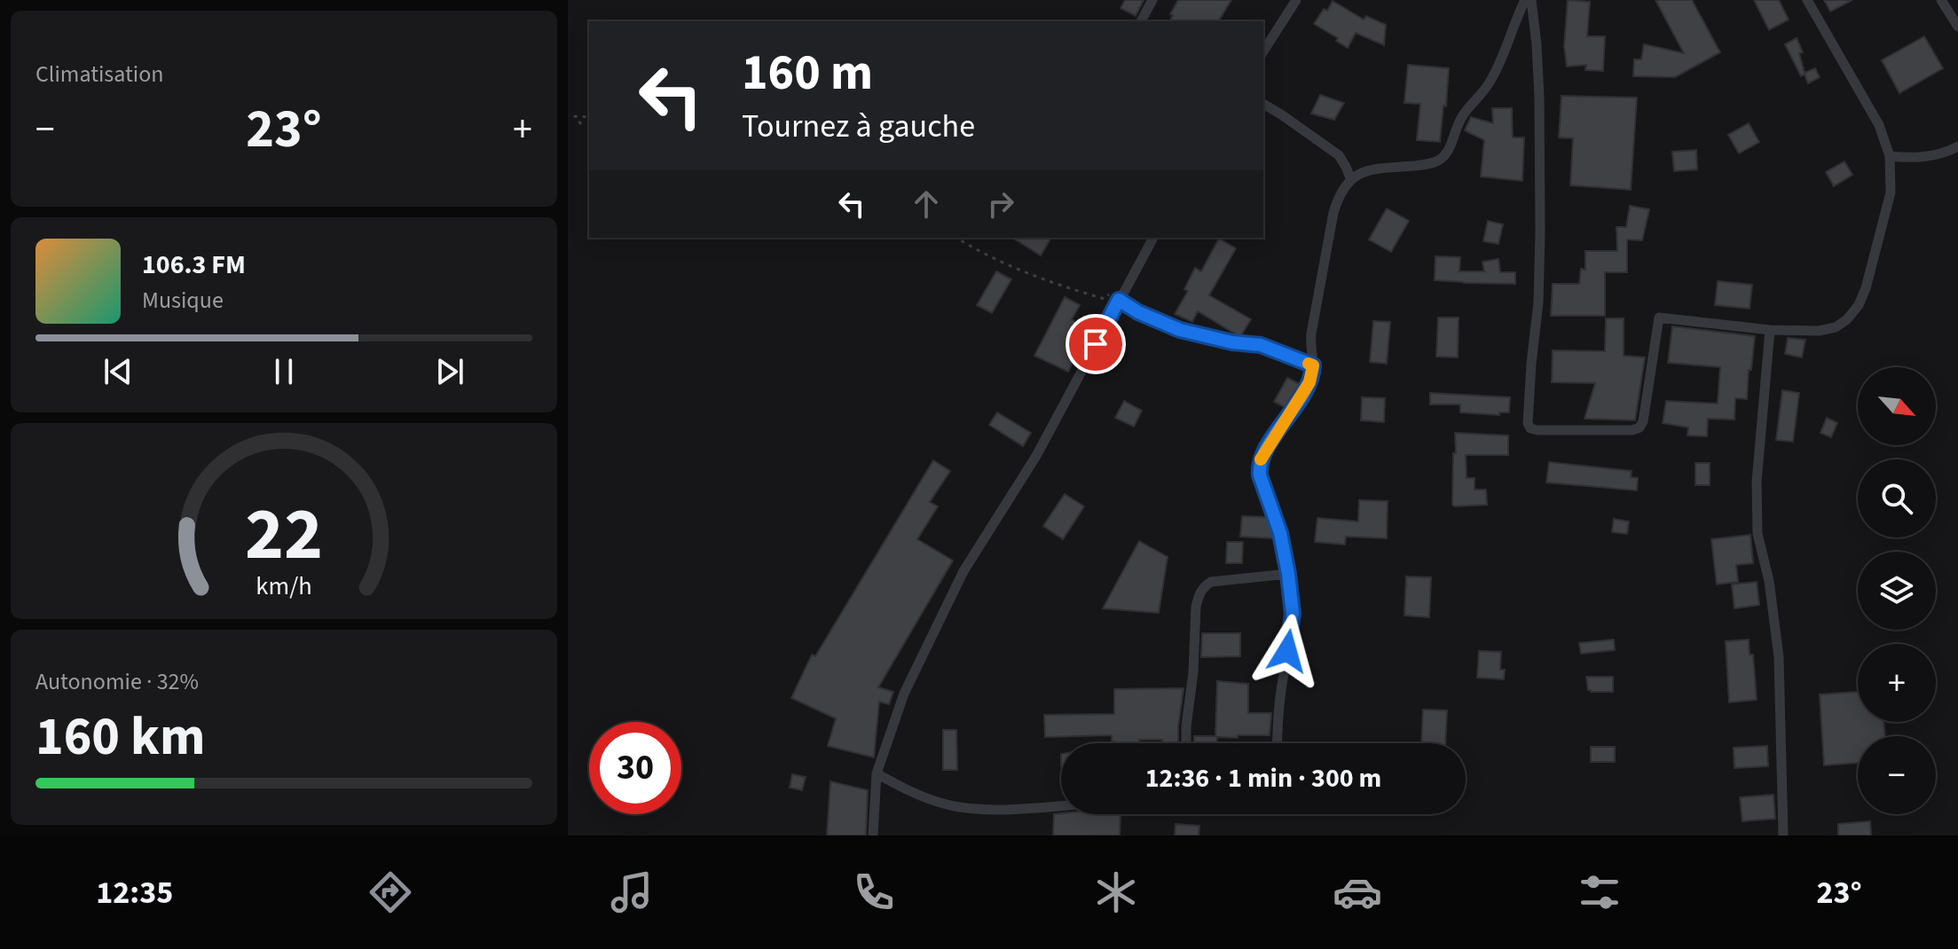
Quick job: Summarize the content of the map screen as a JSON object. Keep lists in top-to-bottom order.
{
  "north": "bottom right",
  "page": {
    "tile": [
      "Climatisation",
      ["Autonomie · 32%", "160 km"]
    ],
    "turn": ["160 m", "Tournez à gauche"],
    "heat": ["−", "23°", "+"],
    "song": ["106.3 FM", "Musique"],
    "map_buttons": ["+", "−"],
    "limit": "30",
    "trip": "12:36 · 1 min · 300 m",
    "tabs": ["12:35", "23°"],
    "gauge": ["22", "km/h"]
  }
}
